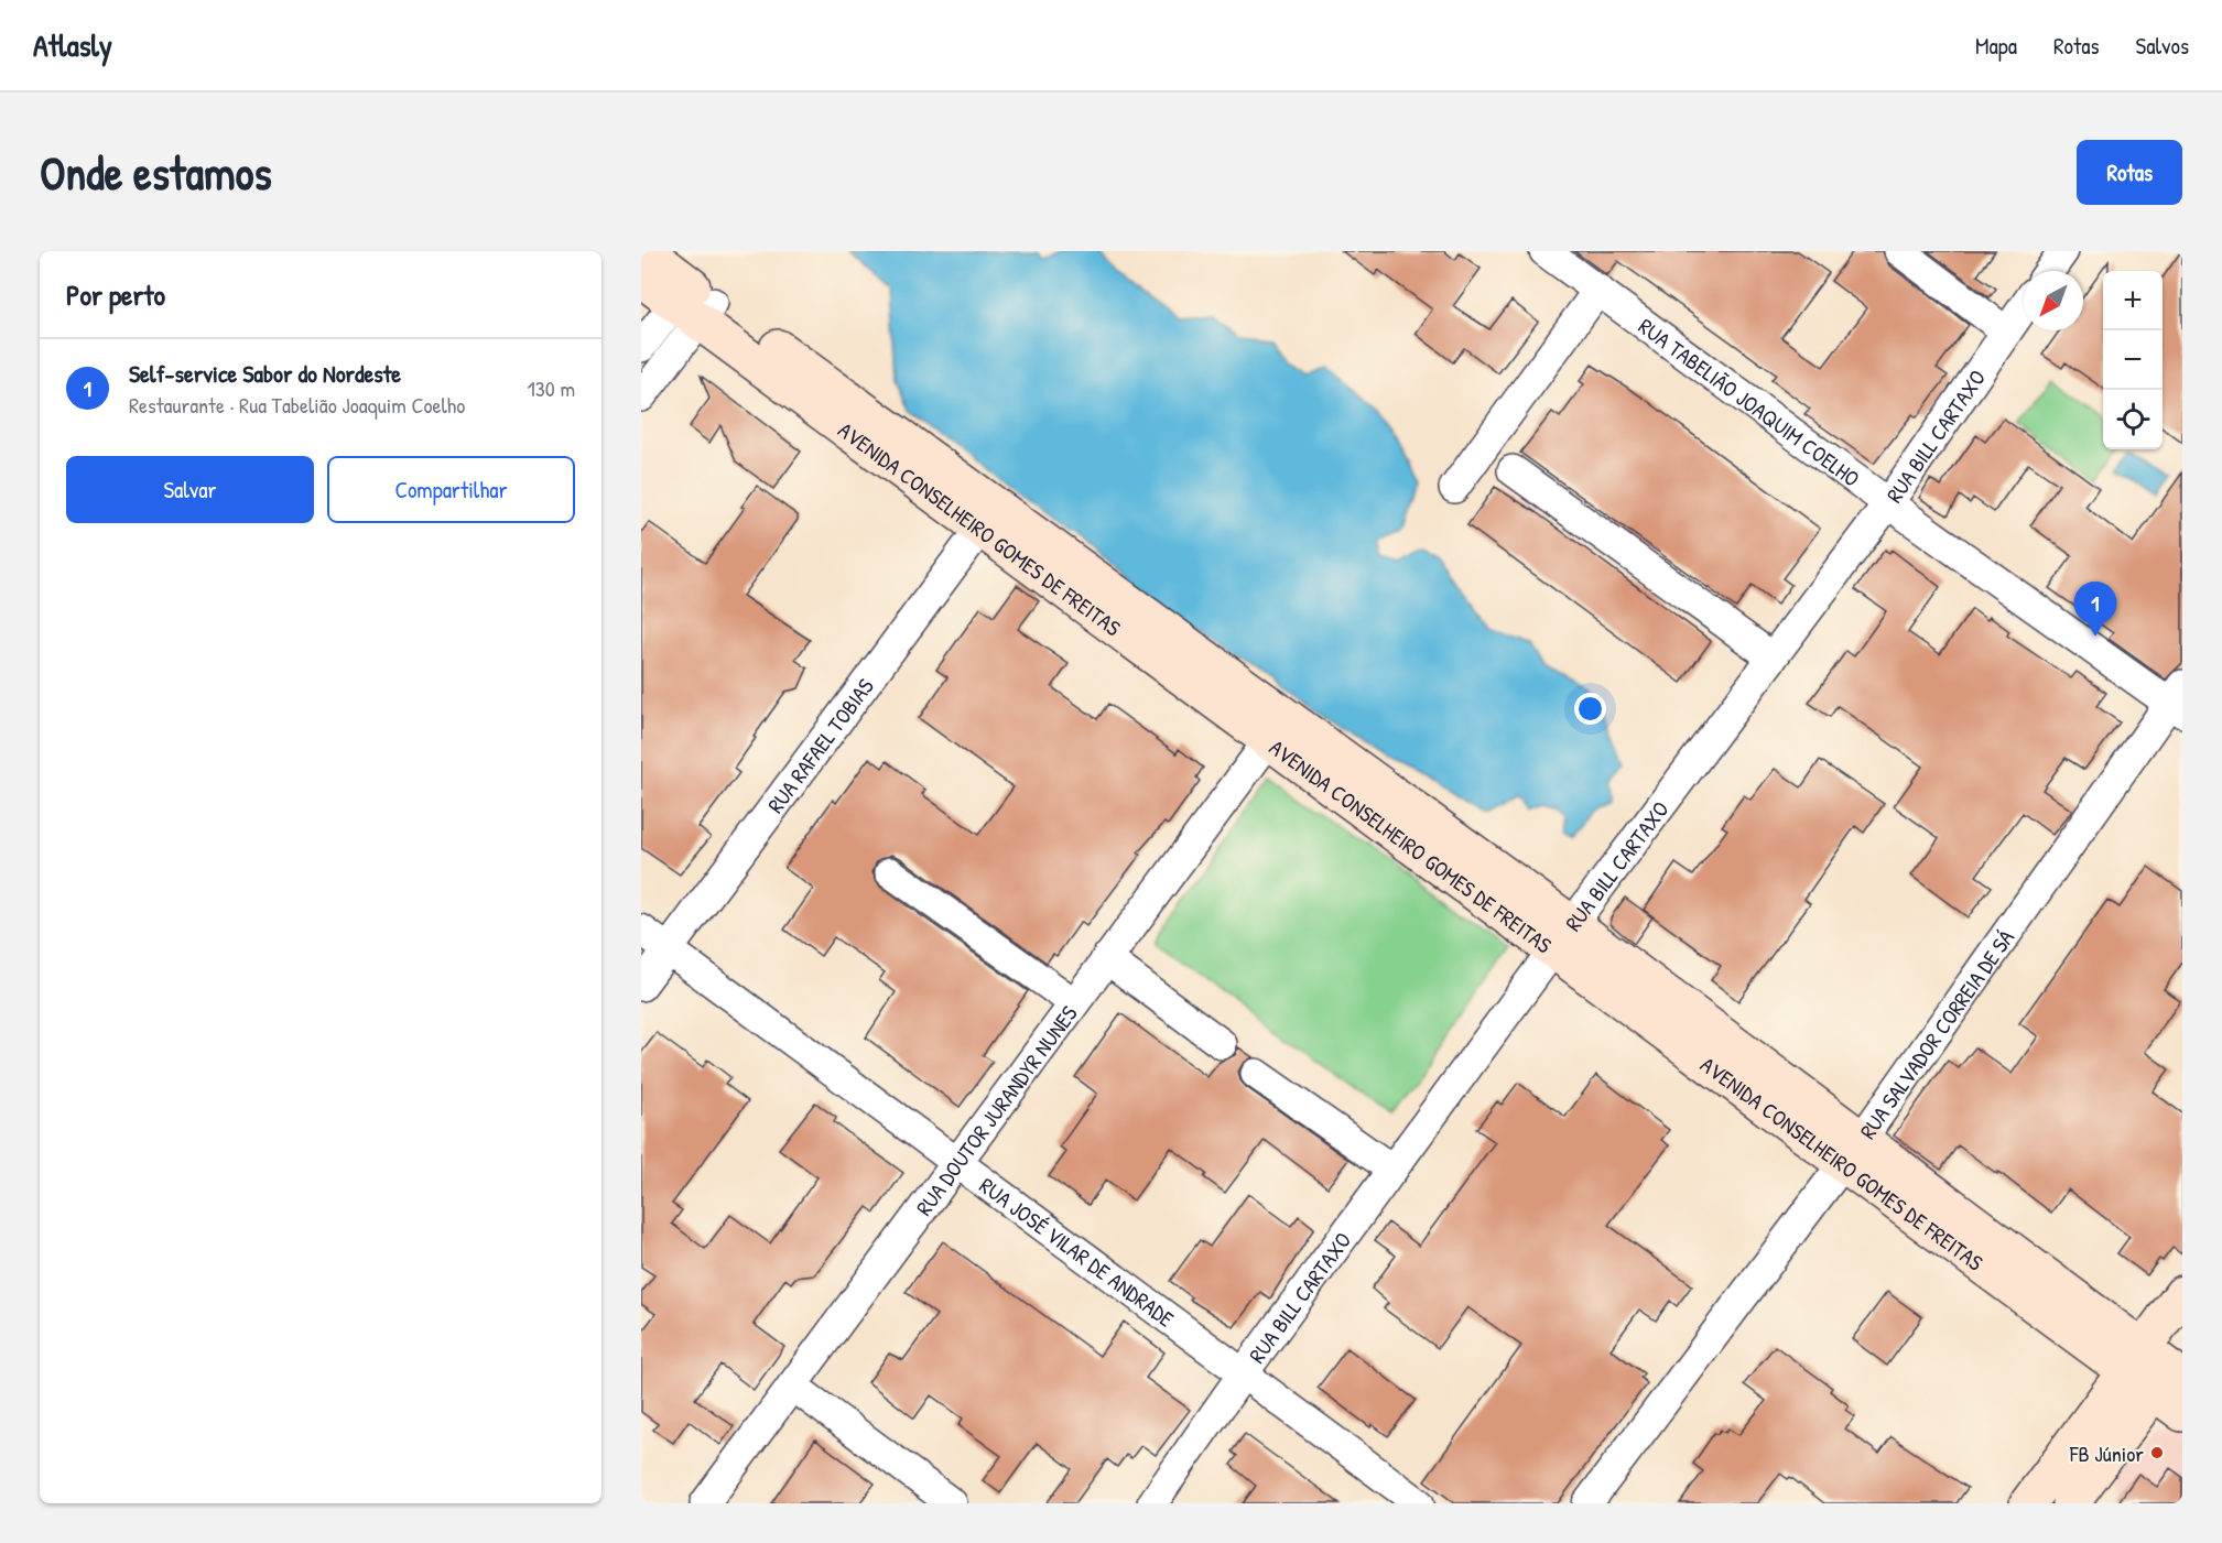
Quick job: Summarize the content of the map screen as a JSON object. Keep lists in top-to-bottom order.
{
  "streets": {
    "street": [
      "RUA TABELIÃO JOAQUIM COELHO",
      "RUA BILL CARTAXO",
      "AVENIDA CONSELHEIRO GOMES DE FREITAS",
      "RUA RAFAEL TOBIAS",
      "RUA SALVADOR CORREIA DE SÁ",
      "RUA DOUTOR JURANDYR NUNES",
      "RUA JOSÉ VILAR DE ANDRADE"
    ]
  },
  "crossings": [
    ["RUA TABELIÃO JOAQUIM COELHO", "RUA BILL CARTAXO"],
    ["RUA TABELIÃO JOAQUIM COELHO", "RUA SALVADOR CORREIA DE SÁ"],
    ["RUA BILL CARTAXO", "AVENIDA CONSELHEIRO GOMES DE FREITAS"],
    ["RUA BILL CARTAXO", "RUA JOSÉ VILAR DE ANDRADE"],
    ["AVENIDA CONSELHEIRO GOMES DE FREITAS", "RUA RAFAEL TOBIAS"],
    ["AVENIDA CONSELHEIRO GOMES DE FREITAS", "RUA SALVADOR CORREIA DE SÁ"],
    ["AVENIDA CONSELHEIRO GOMES DE FREITAS", "RUA DOUTOR JURANDYR NUNES"],
    ["RUA RAFAEL TOBIAS", "RUA JOSÉ VILAR DE ANDRADE"],
    ["RUA DOUTOR JURANDYR NUNES", "RUA JOSÉ VILAR DE ANDRADE"]
  ],
  "places": ["FB Júnior"],
  "north": "bottom left",
  "page": {
    "header": "Atlasly",
    "nav": ["Mapa", "Rotas", "Salvos"],
    "buttons": [
      "Rotas",
      ["Salvar", "Compartilhar"]
    ],
    "title": "Onde estamos",
    "heading": "Por perto",
    "map_buttons": ["+", "−"],
    "list": [
      {
        "mark": "1",
        "name": "Self-service Sabor do Nordeste",
        "note": "Restaurante · Rua Tabelião Joaquim Coelho",
        "value": "130 m"
      }
    ],
    "pins": "1"
  }
}
